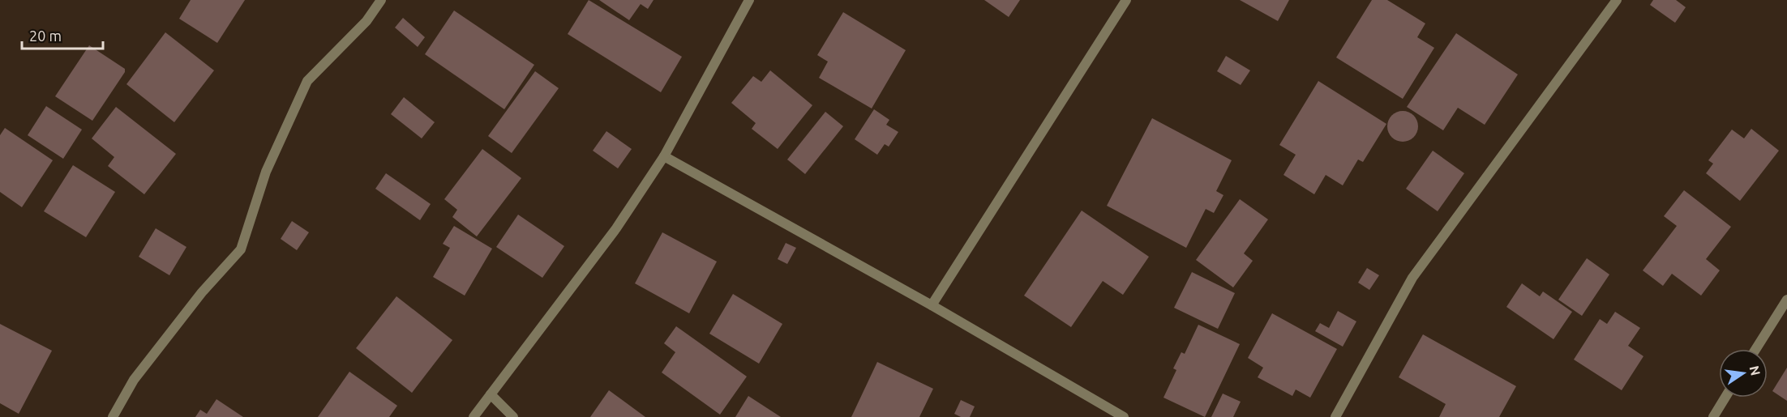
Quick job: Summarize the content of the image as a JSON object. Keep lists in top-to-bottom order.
{
  "scale_bar": "20 m",
  "north": "right"
}
